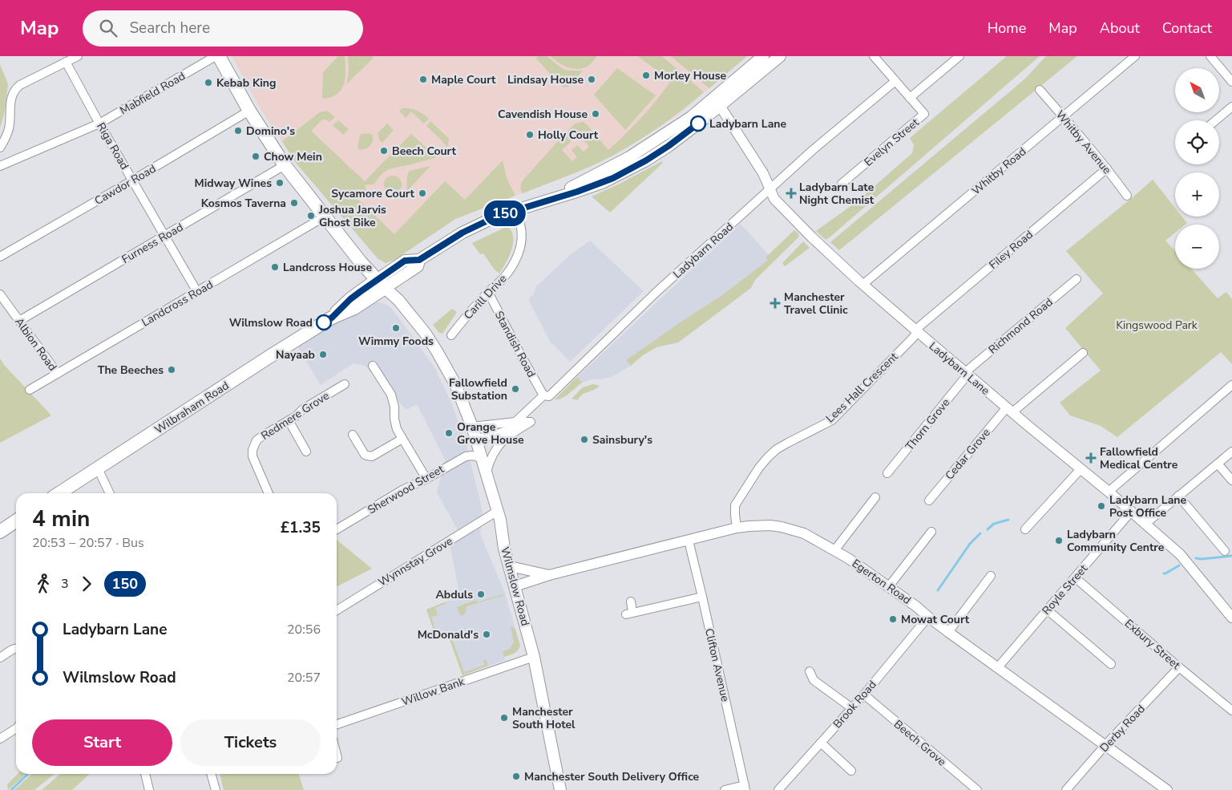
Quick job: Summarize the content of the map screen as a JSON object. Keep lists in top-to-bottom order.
{
  "streets": {
    "highway": ["Wilbraham Road", "Wilmslow Road"],
    "street": [
      "Mabfield Road",
      "Evelyn Street",
      "Whitby Avenue",
      "Riga Road",
      "Whitby Road",
      "Cawdor Road",
      "Furness Road",
      "Filey Road",
      "Ladybarn Road",
      "Carill Drive",
      "Landcross Road",
      "Richmond Road",
      "Albion Road",
      "Standish Road",
      "Ladybarn Lane",
      "Lees Hall Crescent",
      "Redmere Grove",
      "Thorn Grove",
      "Cedar Grove",
      "Sherwood Street",
      "Wynnstay Grove",
      "Egerton Road",
      "Royle Street",
      "Exbury Street",
      "Clifton Avenue",
      "Willow Bank",
      "Brook Road",
      "Derby Road",
      "Beech Grove"
    ]
  },
  "crossings": [
    ["Mabfield Road", "Riga Road"],
    ["Whitby Avenue", "Whitby Road"],
    ["Whitby Avenue", "Filey Road"],
    ["Riga Road", "Cawdor Road"],
    ["Riga Road", "Furness Road"],
    ["Riga Road", "Landcross Road"],
    ["Whitby Road", "Ladybarn Lane"],
    ["Cawdor Road", "Wilmslow Road"],
    ["Furness Road", "Albion Road"],
    ["Furness Road", "Wilmslow Road"],
    ["Filey Road", "Ladybarn Lane"],
    ["Filey Road", "Lees Hall Crescent"],
    ["Ladybarn Road", "Standish Road"],
    ["Ladybarn Road", "Ladybarn Lane"],
    ["Carill Drive", "Standish Road"],
    ["Landcross Road", "Albion Road"],
    ["Landcross Road", "Wilmslow Road"],
    ["Richmond Road", "Ladybarn Lane"],
    ["Richmond Road", "Thorn Grove"],
    ["Ladybarn Lane", "Lees Hall Crescent"],
    ["Ladybarn Lane", "Thorn Grove"],
    ["Ladybarn Lane", "Cedar Grove"],
    ["Ladybarn Lane", "Royle Street"],
    ["Lees Hall Crescent", "Egerton Road"],
    ["Wilbraham Road", "Wilmslow Road"],
    ["Sherwood Street", "Wilmslow Road"],
    ["Wynnstay Grove", "Wilmslow Road"],
    ["Egerton Road", "Wilmslow Road"],
    ["Egerton Road", "Royle Street"],
    ["Egerton Road", "Clifton Avenue"],
    ["Egerton Road", "Brook Road"],
    ["Egerton Road", "Derby Road"],
    ["Wilmslow Road", "Willow Bank"],
    ["Royle Street", "Exbury Street"],
    ["Exbury Street", "Derby Road"],
    ["Brook Road", "Beech Grove"]
  ],
  "parks": ["Kingswood Park"],
  "places": {
    "other": [
      "Morley House",
      "Maple Court",
      "Lindsay House",
      "Kebab King",
      "Cavendish House",
      "Ladybarn Lane",
      "Domino's",
      "Holly Court",
      "Beech Court",
      "Chow Mein",
      "Midway Wines",
      "Sycamore Court",
      "Kosmos Taverna",
      "Joshua Jarvis Ghost Bike",
      "Landcross House",
      "Wilmslow Road",
      "Wimmy Foods",
      "Nayaab",
      "The Beeches",
      "Fallowfield Substation",
      "Orange Grove House",
      "Sainsbury's",
      "Ladybarn Lane Post Office",
      "Ladybarn Community Centre",
      "Abduls",
      "Mowat Court",
      "McDonald's",
      "Manchester South Hotel",
      "Manchester South Delivery Office"
    ],
    "health": ["Ladybarn Late Night Chemist", "Manchester Travel Clinic", "Fallowfield Medical Centre"]
  },
  "lines": ["bus line 150"],
  "north": "top left",
  "page": {
    "header": "Map",
    "search": "Search here",
    "nav": [
      "Home",
      "Map",
      "About",
      "Contact"
    ],
    "on_map": "150",
    "map_buttons": ["+", "−"],
    "heading": ["4 min", "20:53 – 20:57 · Bus", "£1.35"],
    "legs": ["3", "150"],
    "list": [
      {
        "name": "Ladybarn Lane",
        "value": "20:56"
      },
      {
        "name": "Wilmslow Road",
        "value": "20:57"
      }
    ],
    "buttons": ["Start", "Tickets"]
  }
}
